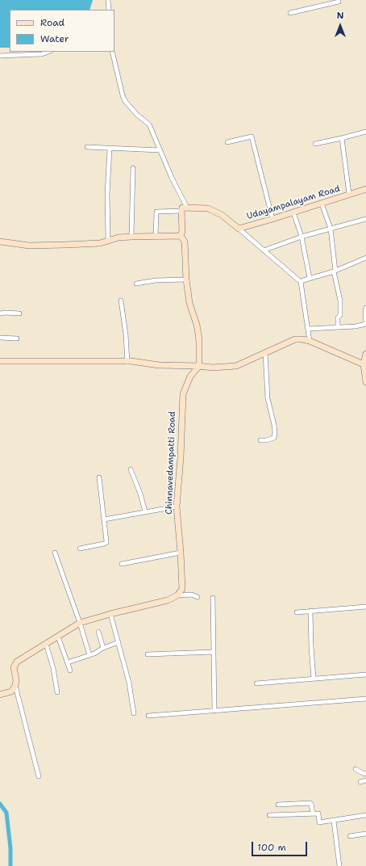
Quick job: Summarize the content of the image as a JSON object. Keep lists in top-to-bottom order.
{
  "streets": {
    "street": ["Udayampalayam Road", "Chinnavedampatti Road"]
  },
  "legend": ["Road", "Water"],
  "scale_bar": "100 m",
  "north": "top"
}
